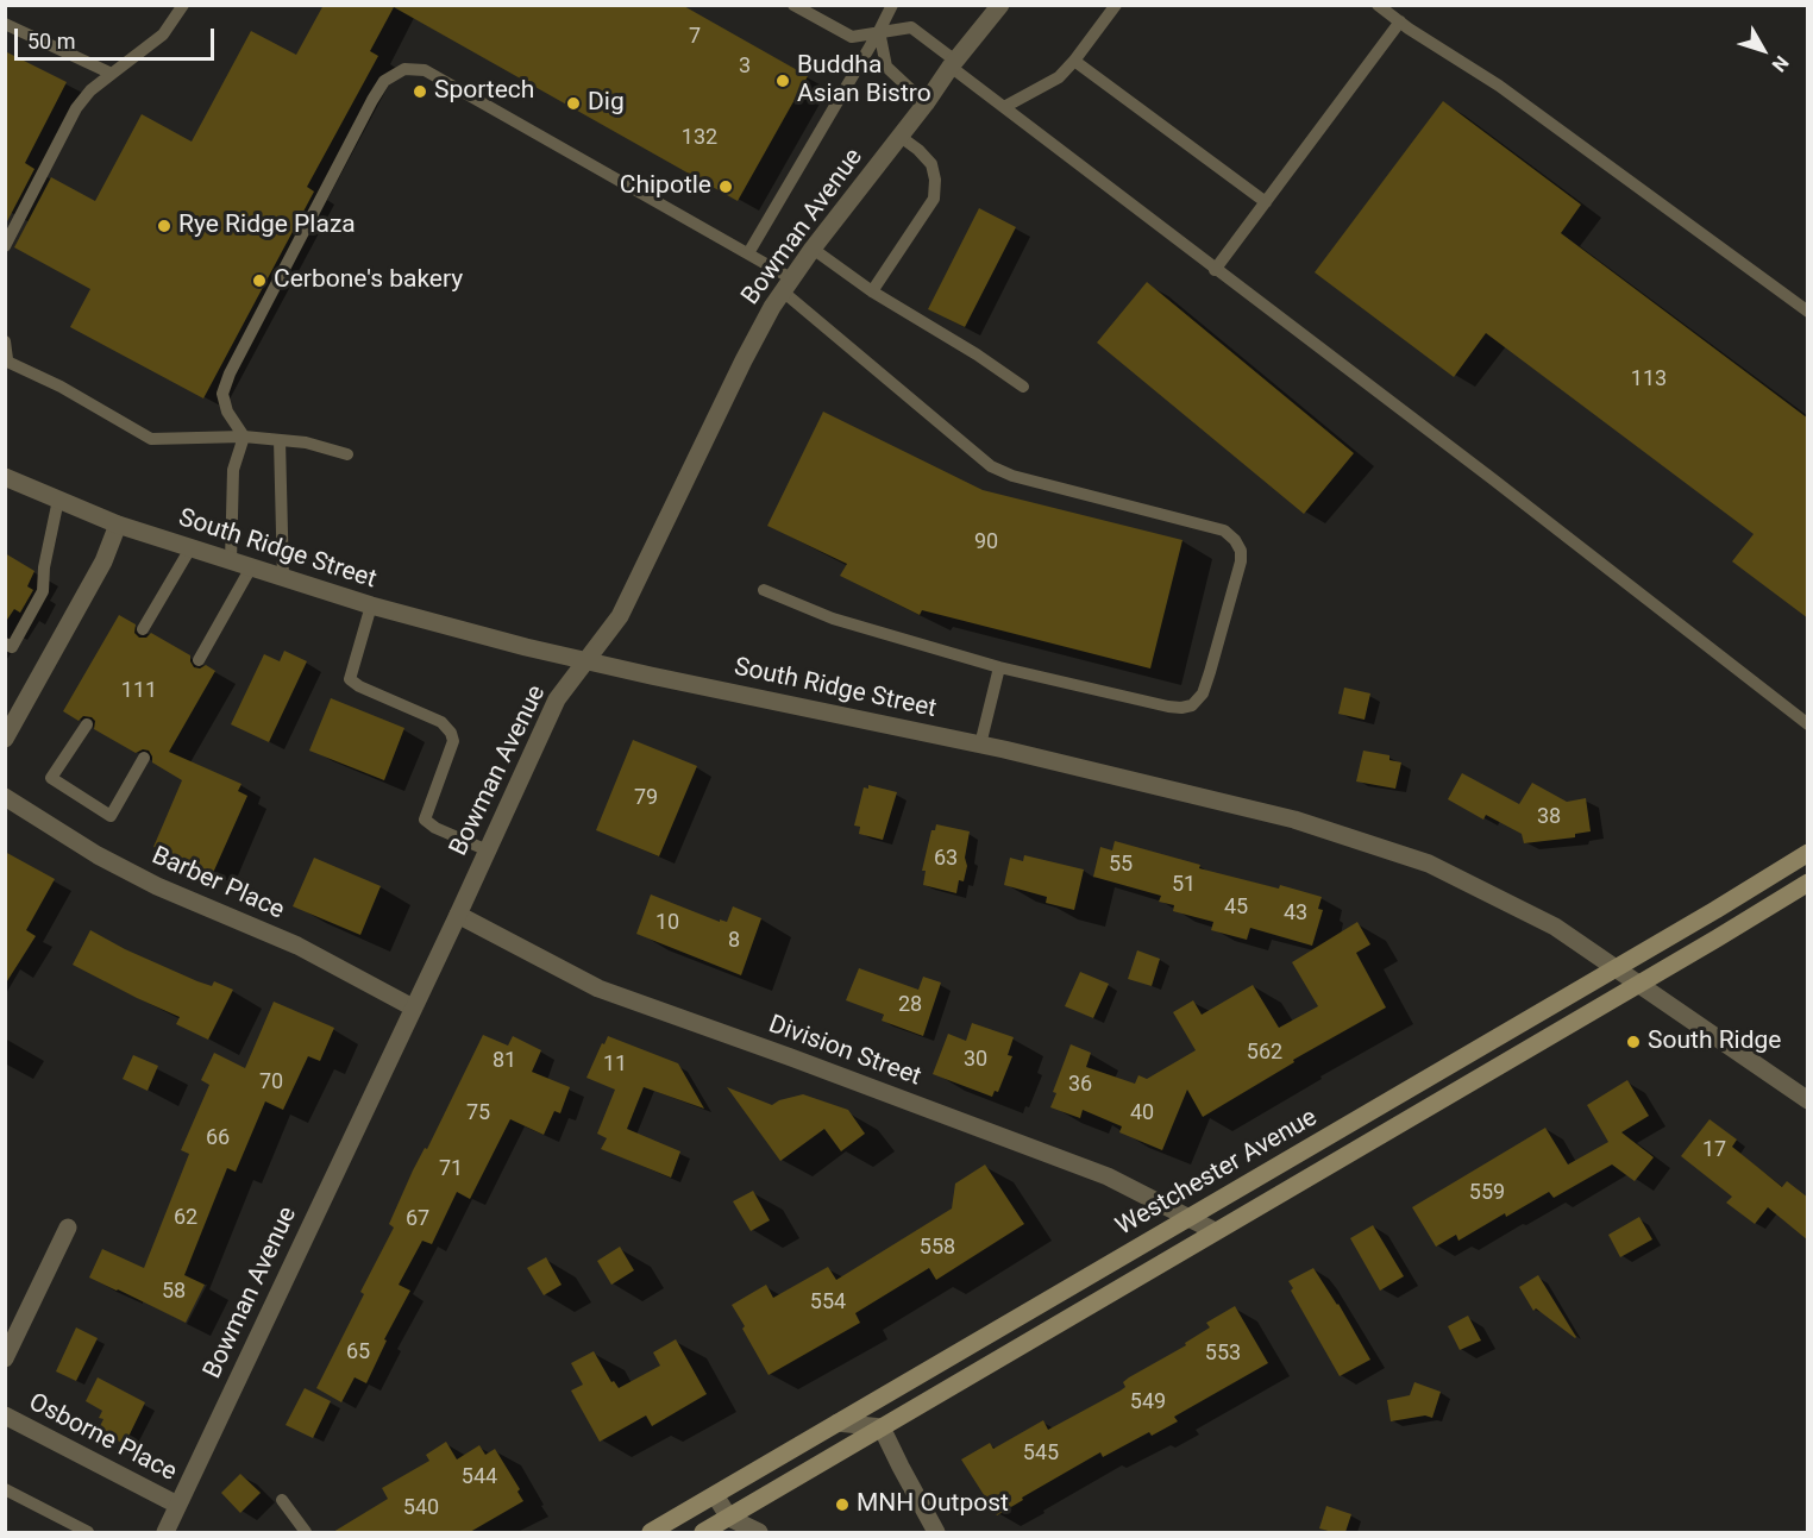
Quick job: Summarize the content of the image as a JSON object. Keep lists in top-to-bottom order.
{
  "streets": {
    "main road": ["Westchester Avenue"],
    "street": [
      "Bowman Avenue",
      "South Ridge Street",
      "Barber Place",
      "Division Street",
      "Osborne Place"
    ]
  },
  "crossings": [
    ["Bowman Avenue", "South Ridge Street"],
    ["Bowman Avenue", "Barber Place"],
    ["Bowman Avenue", "Division Street"],
    ["Bowman Avenue", "Osborne Place"],
    ["South Ridge Street", "Westchester Avenue"],
    ["Division Street", "Westchester Avenue"]
  ],
  "places": [
    "Buddha Asian Bistro",
    "Sportech",
    "Dig",
    "Chipotle",
    "Rye Ridge Plaza",
    "Cerbone's bakery",
    "South Ridge",
    "MNH Outpost"
  ],
  "house_numbers": [
    "7",
    "3",
    "132",
    "113",
    "90",
    "111",
    "79",
    "38",
    "63",
    "55",
    "51",
    "45",
    "43",
    "10",
    "8",
    "28",
    "562",
    "30",
    "81",
    "11",
    "70",
    "36",
    "75",
    "40",
    "66",
    "17",
    "71",
    "559",
    "62",
    "67",
    "558",
    "58",
    "554",
    "65",
    "553",
    "549",
    "545",
    "544",
    "540"
  ],
  "scale_bar": "50 m",
  "north": "bottom right"
}
